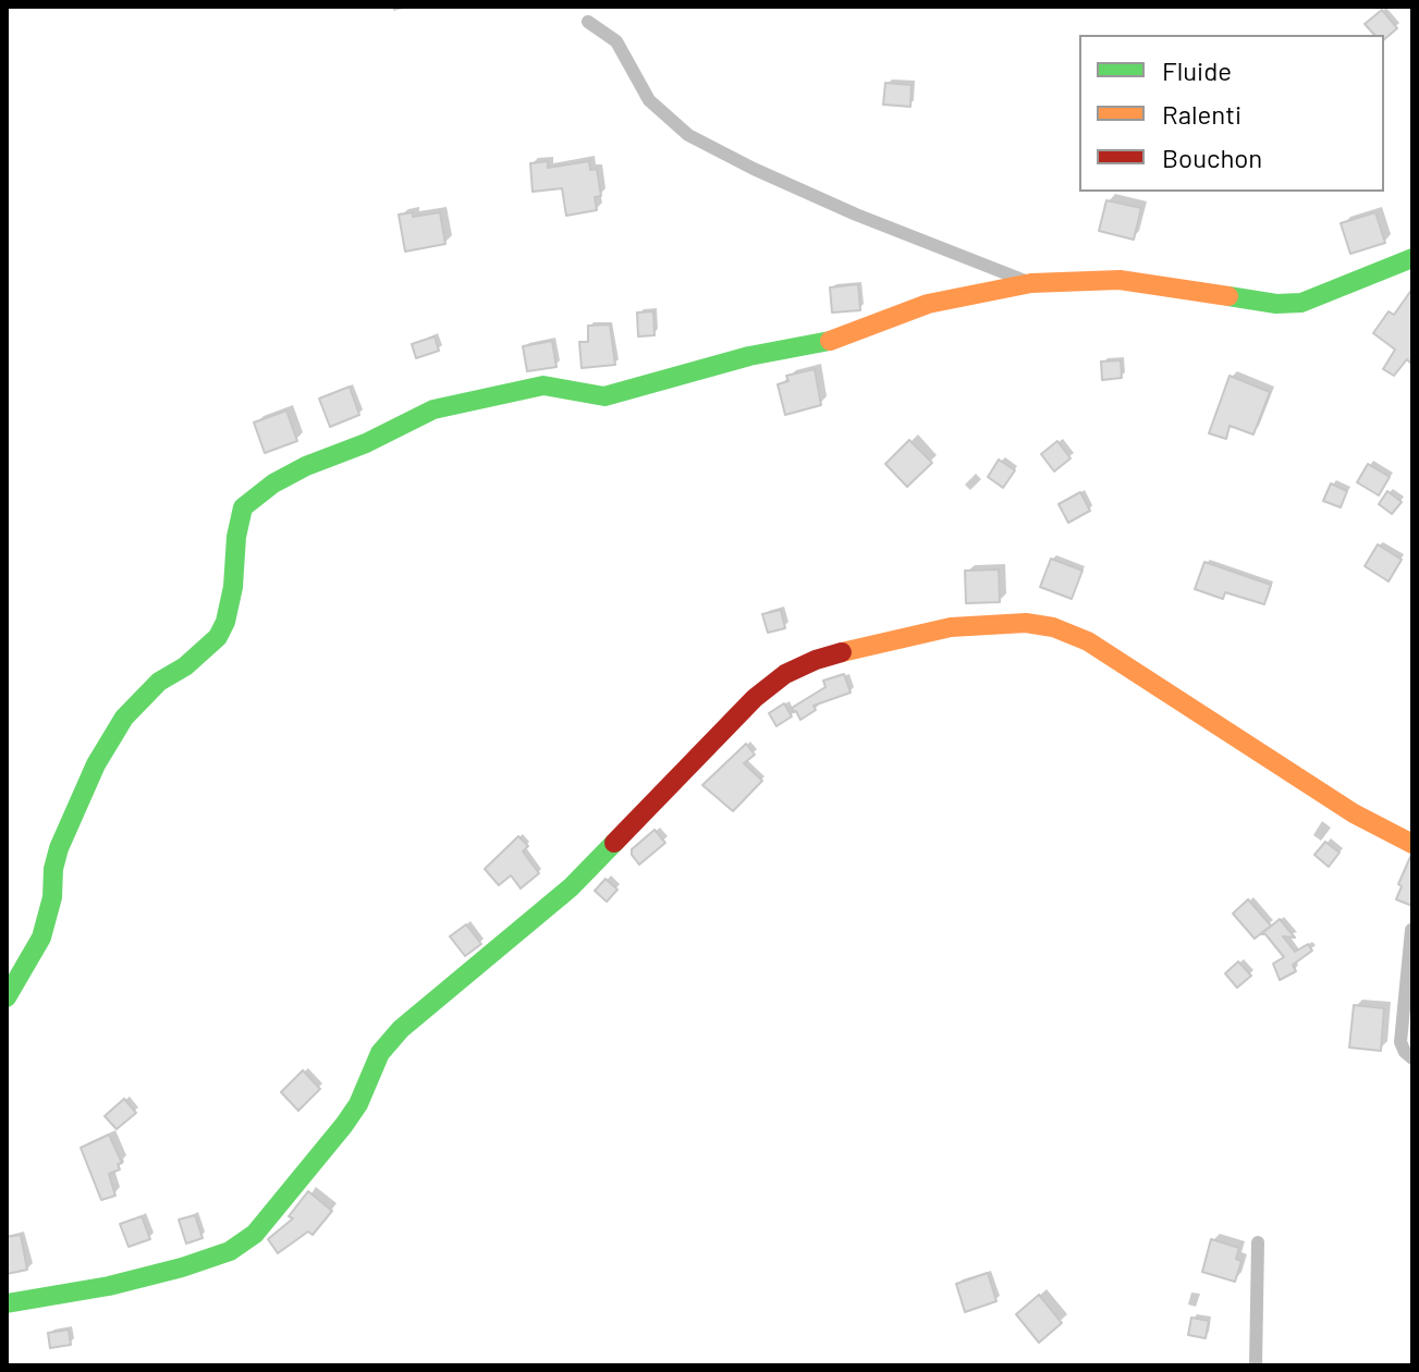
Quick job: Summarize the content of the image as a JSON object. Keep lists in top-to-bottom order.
{
  "legend": ["Fluide", "Ralenti", "Bouchon"]
}
